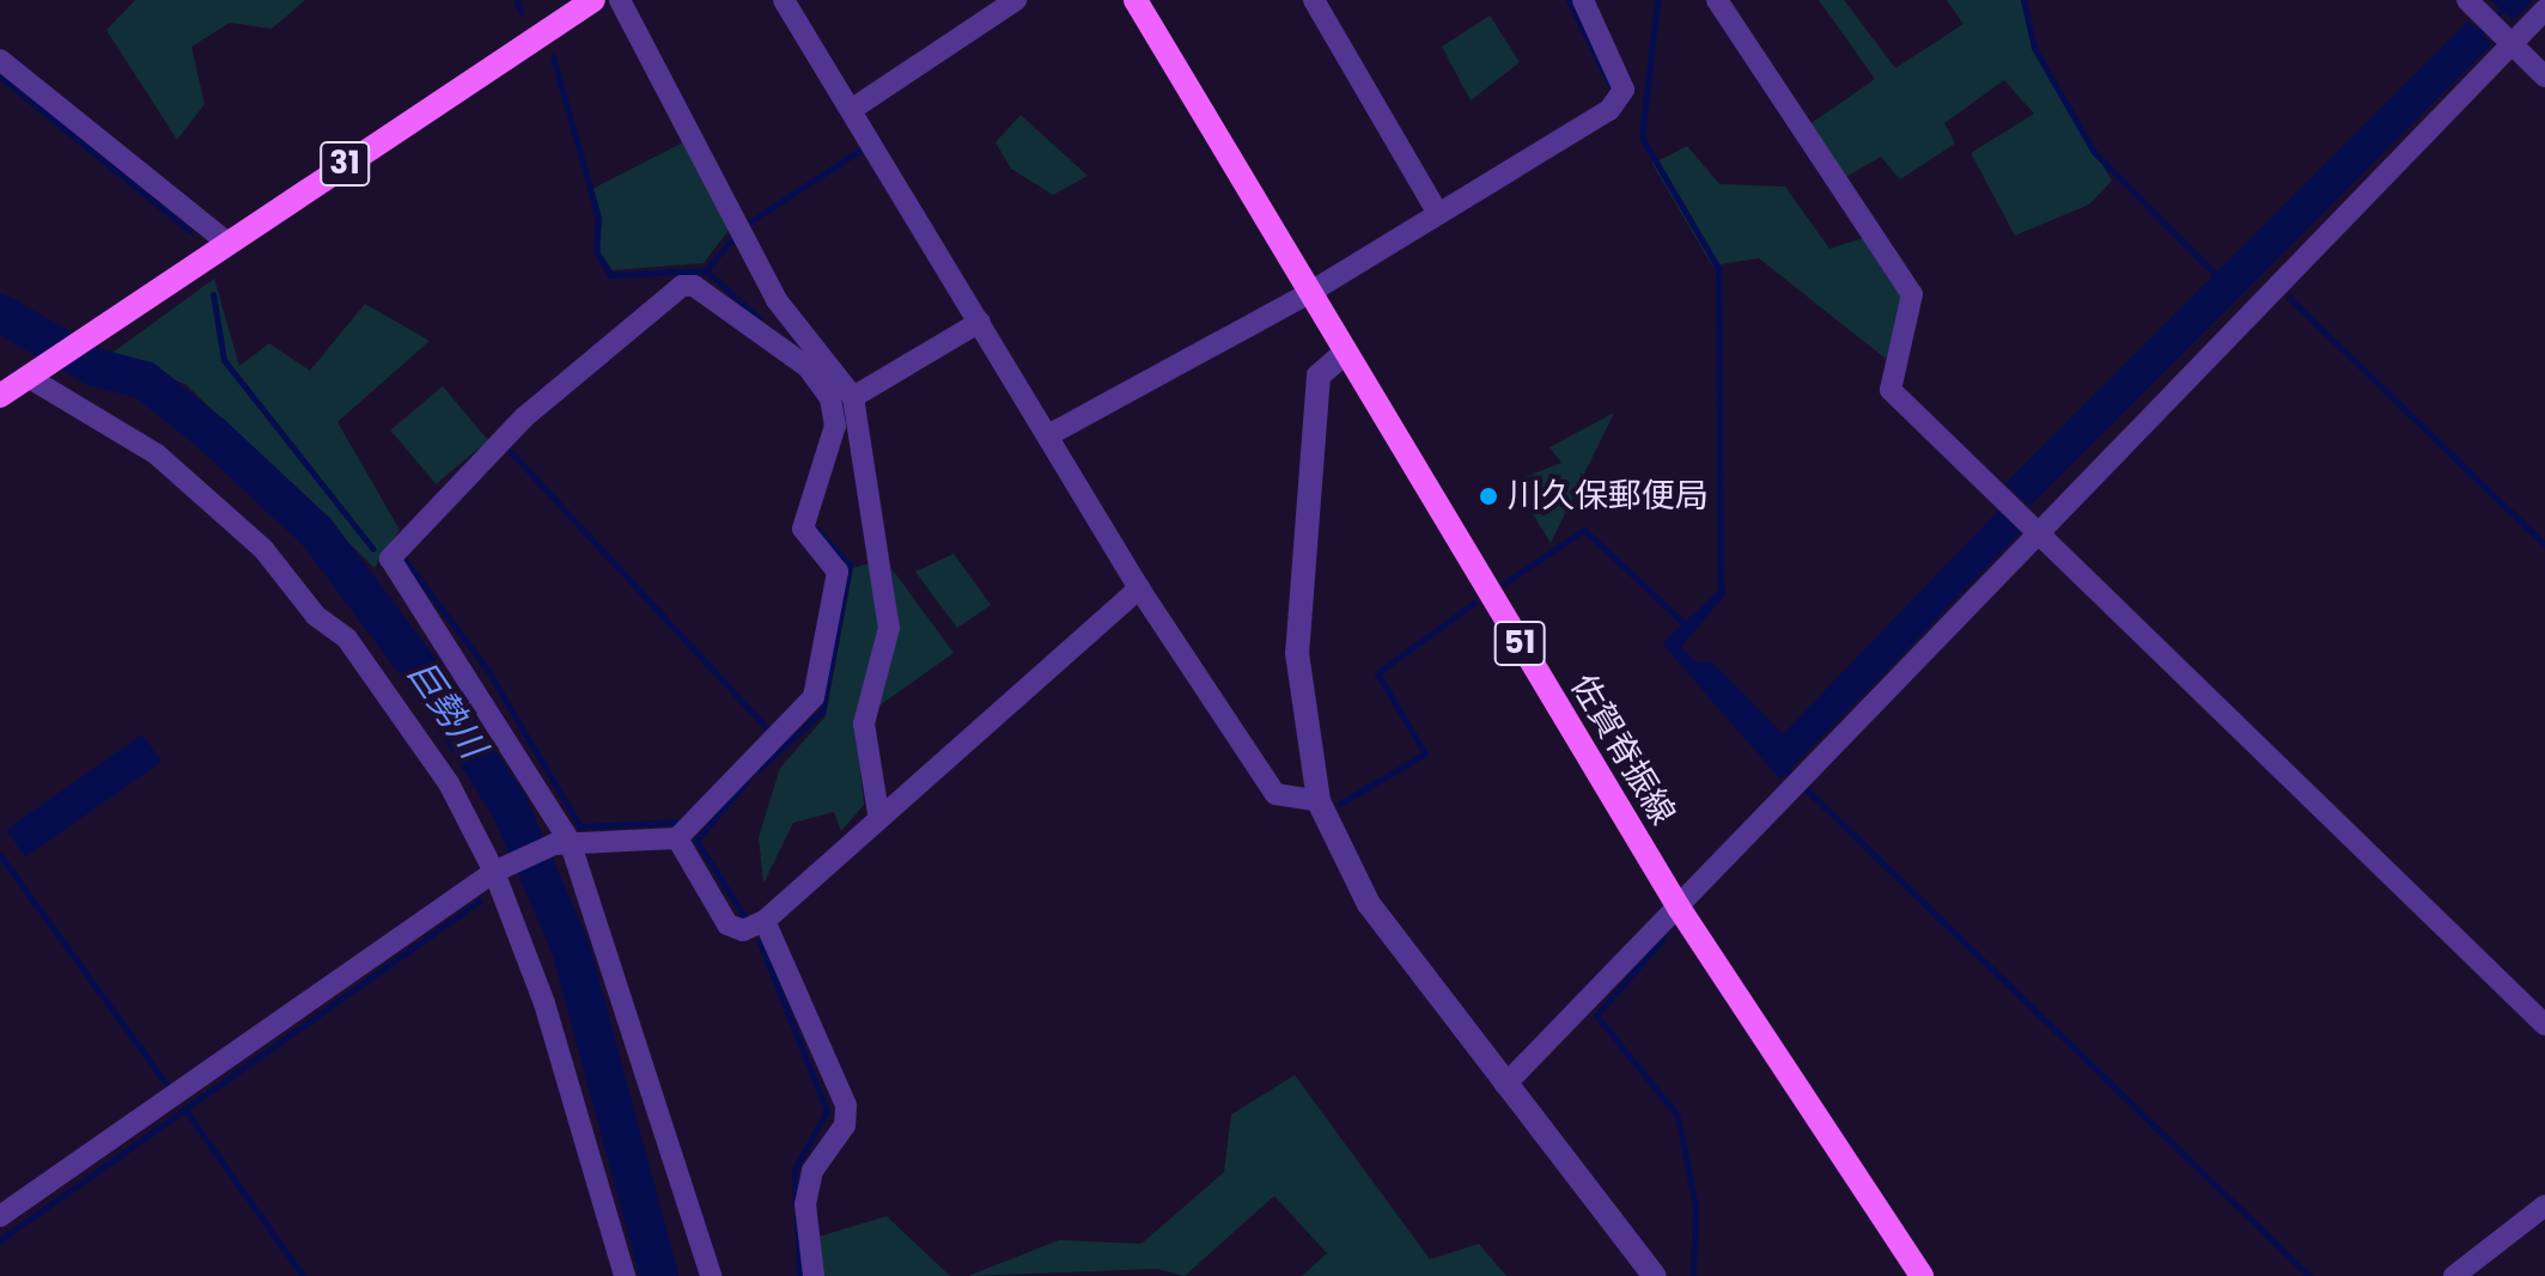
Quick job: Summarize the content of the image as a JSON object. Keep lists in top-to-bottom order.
{
  "streets": {
    "main road": ["31", "51", "佐賀脊振線"]
  },
  "water": ["巨勢川"],
  "places": ["川久保郵便局"]
}
